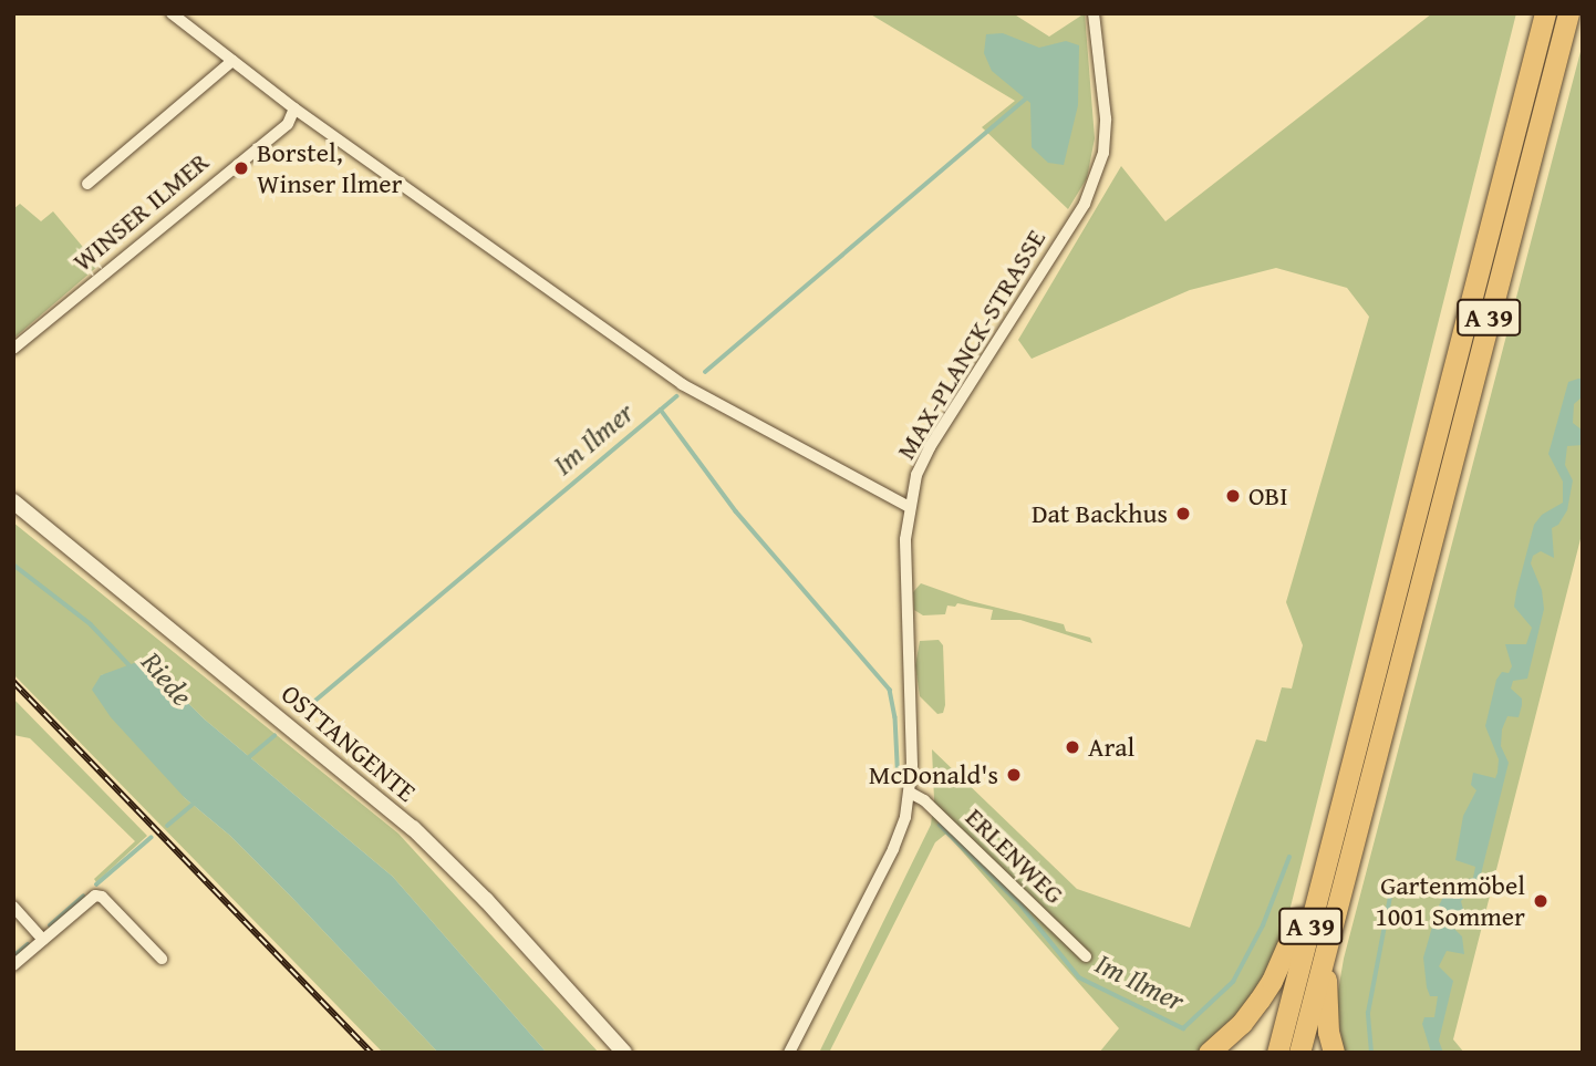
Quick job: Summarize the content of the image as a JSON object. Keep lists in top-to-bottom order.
{
  "streets": {
    "highway": ["A 39"],
    "main road": ["OSTTANGENTE"],
    "street": ["WINSER ILMER", "MAX-PLANCK-STRASSE", "ERLENWEG"]
  },
  "crossings": [
    ["MAX-PLANCK-STRASSE", "ERLENWEG"]
  ],
  "water": ["Im Ilmer", "Riede"],
  "places": [
    "Borstel, Winser Ilmer",
    "OBI",
    "Dat Backhus",
    "Aral",
    "McDonald's",
    "Gartenmöbel 1001 Sommer"
  ]
}
